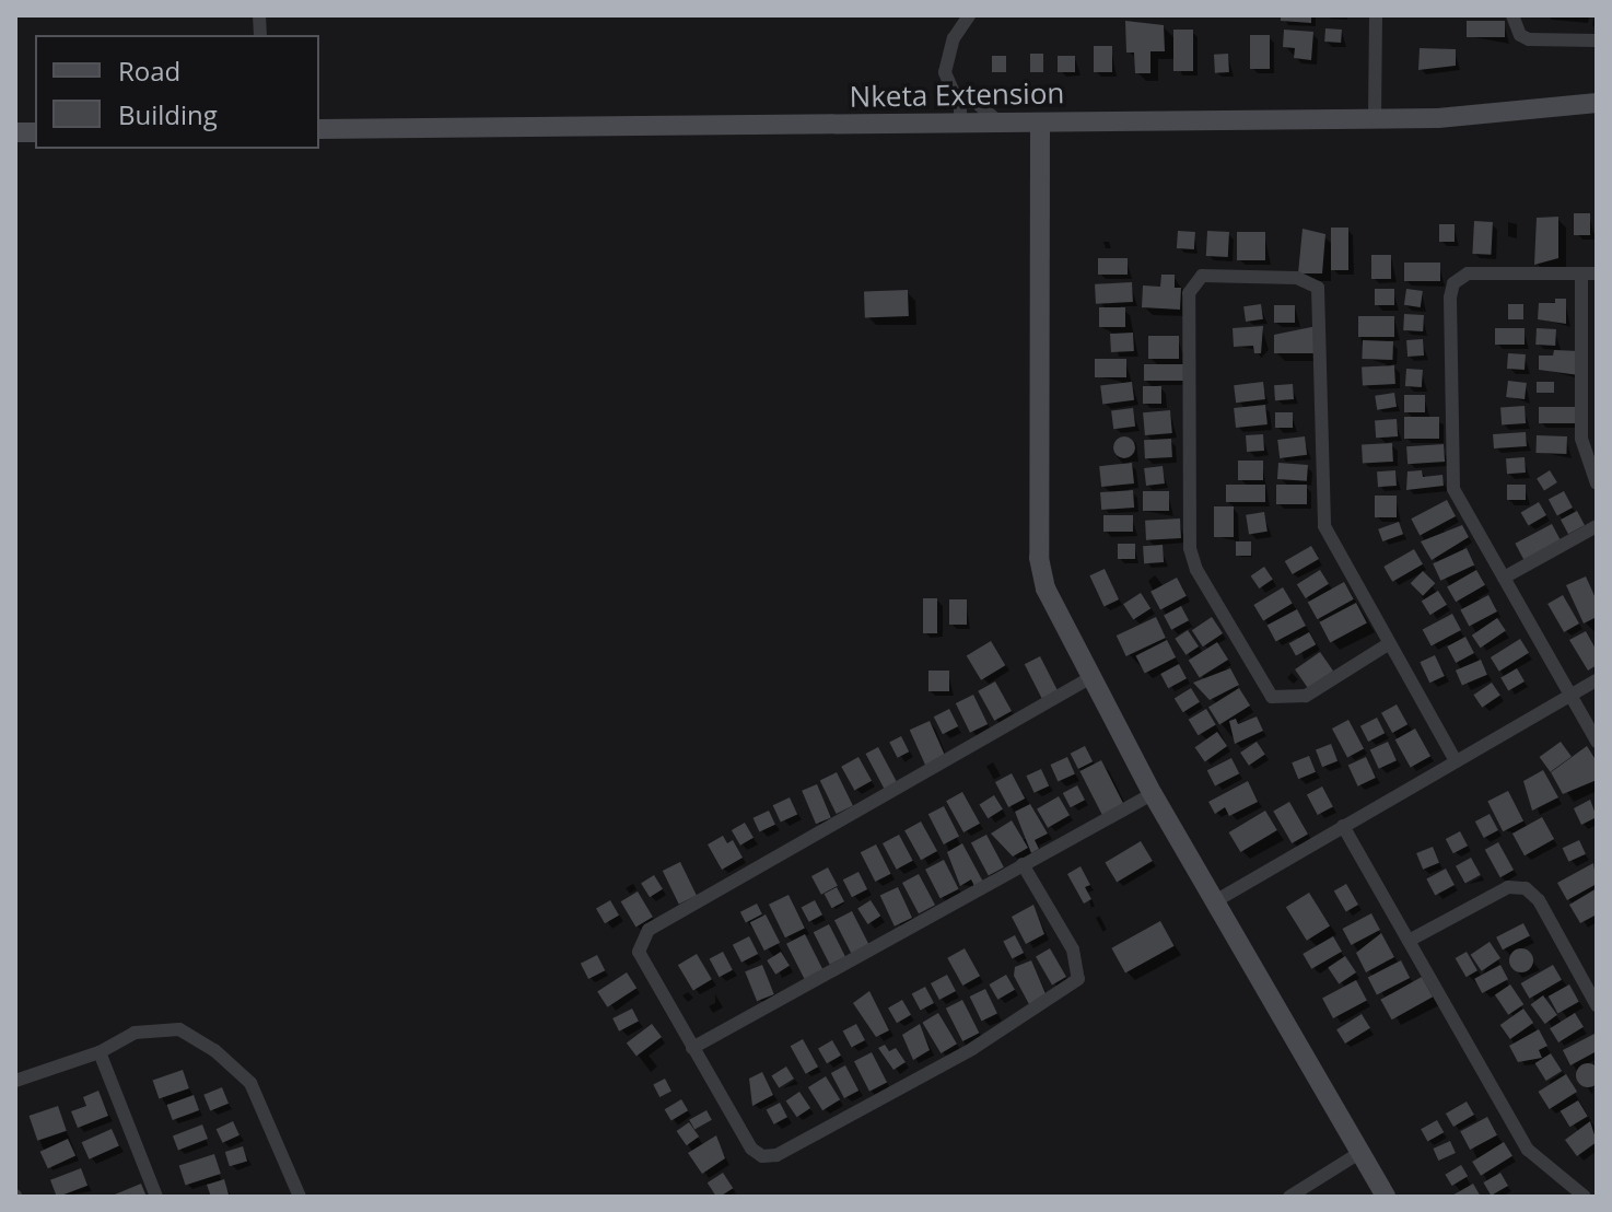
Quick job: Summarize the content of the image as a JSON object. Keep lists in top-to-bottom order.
{
  "streets": {
    "street": ["Nketa Extension"]
  },
  "legend": ["Road", "Building"]
}
